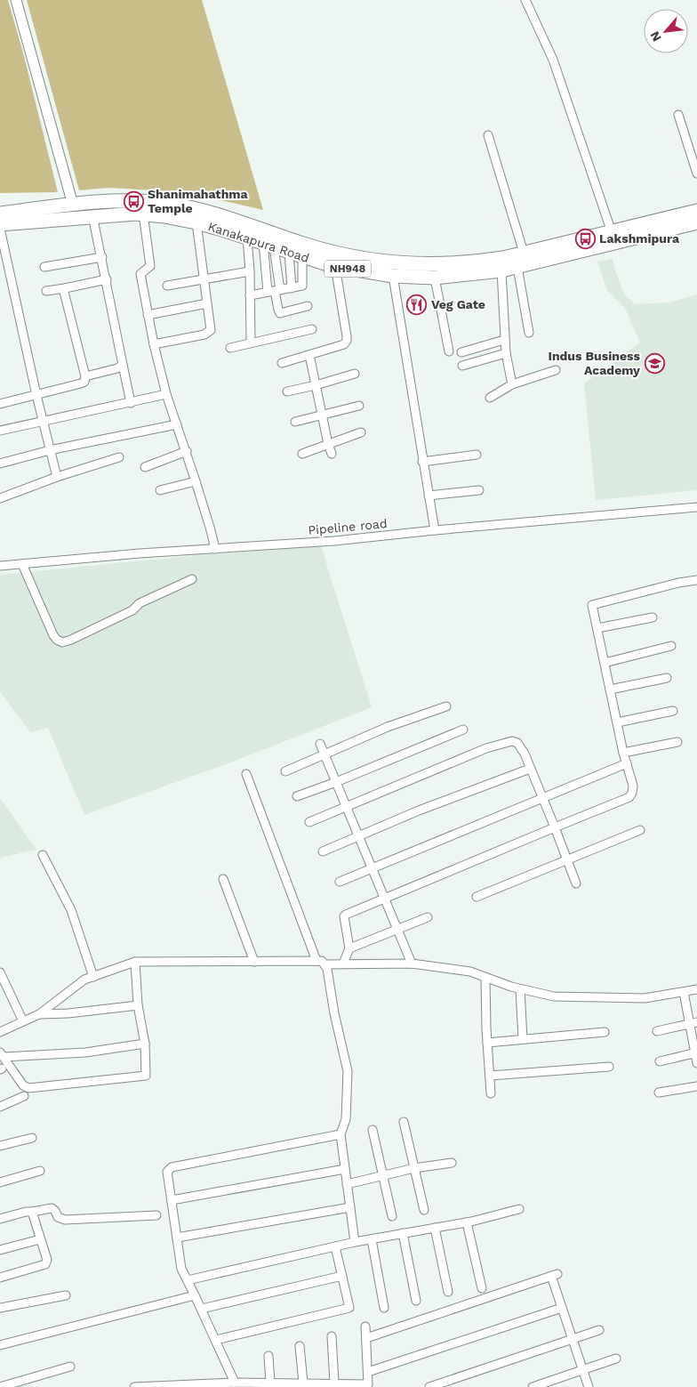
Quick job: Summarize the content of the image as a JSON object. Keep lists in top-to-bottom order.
{
  "streets": {
    "highway": ["Kanakapura Road", "NH948"],
    "street": ["Pipeline road"]
  },
  "places": {
    "bus stop": ["Shanimahathma Temple", "Lakshmipura"],
    "restaurant": ["Veg Gate"],
    "school or university": ["Indus Business Academy"]
  },
  "north": "bottom left"
}
